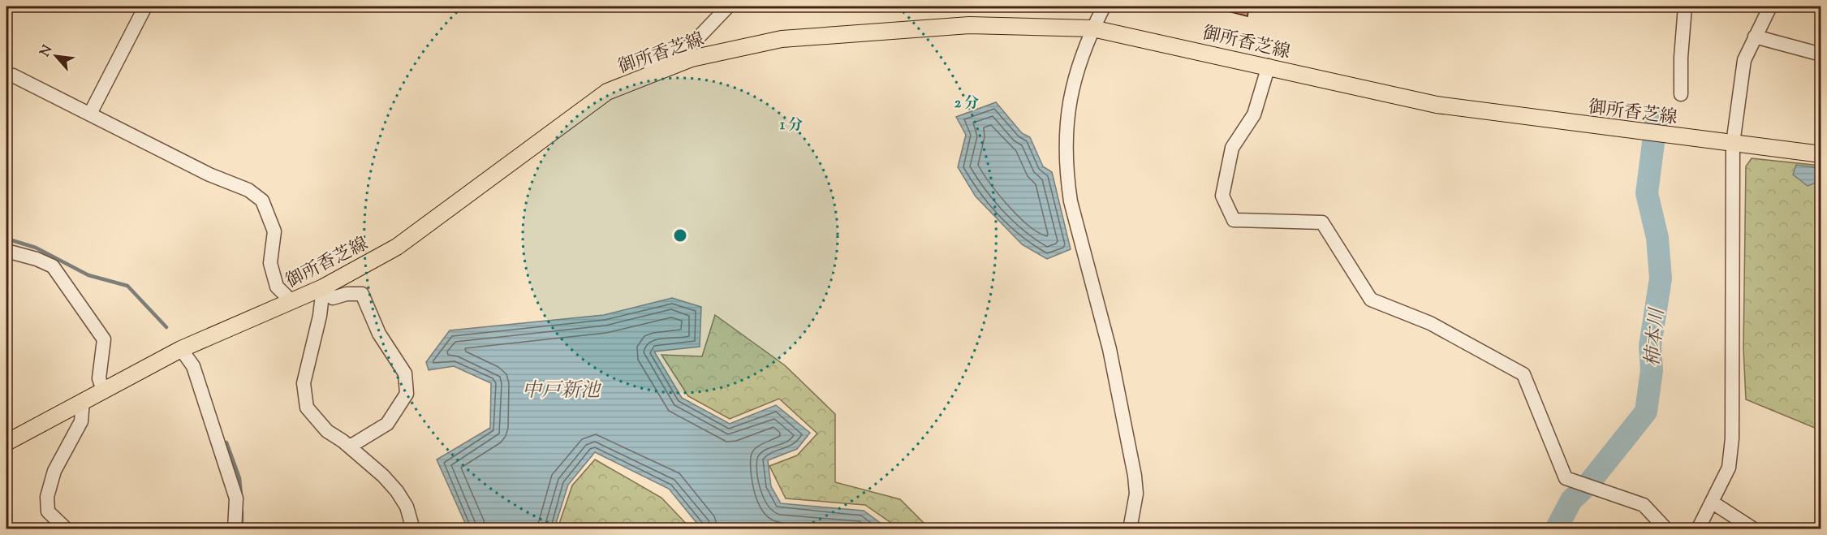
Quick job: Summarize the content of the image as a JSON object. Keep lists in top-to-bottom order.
{
  "streets": {
    "main road": ["御所香芝線"]
  },
  "water": ["柿本川", "中戸新池"],
  "north": "top left",
  "rings": ["2 分", "1 分"]
}
